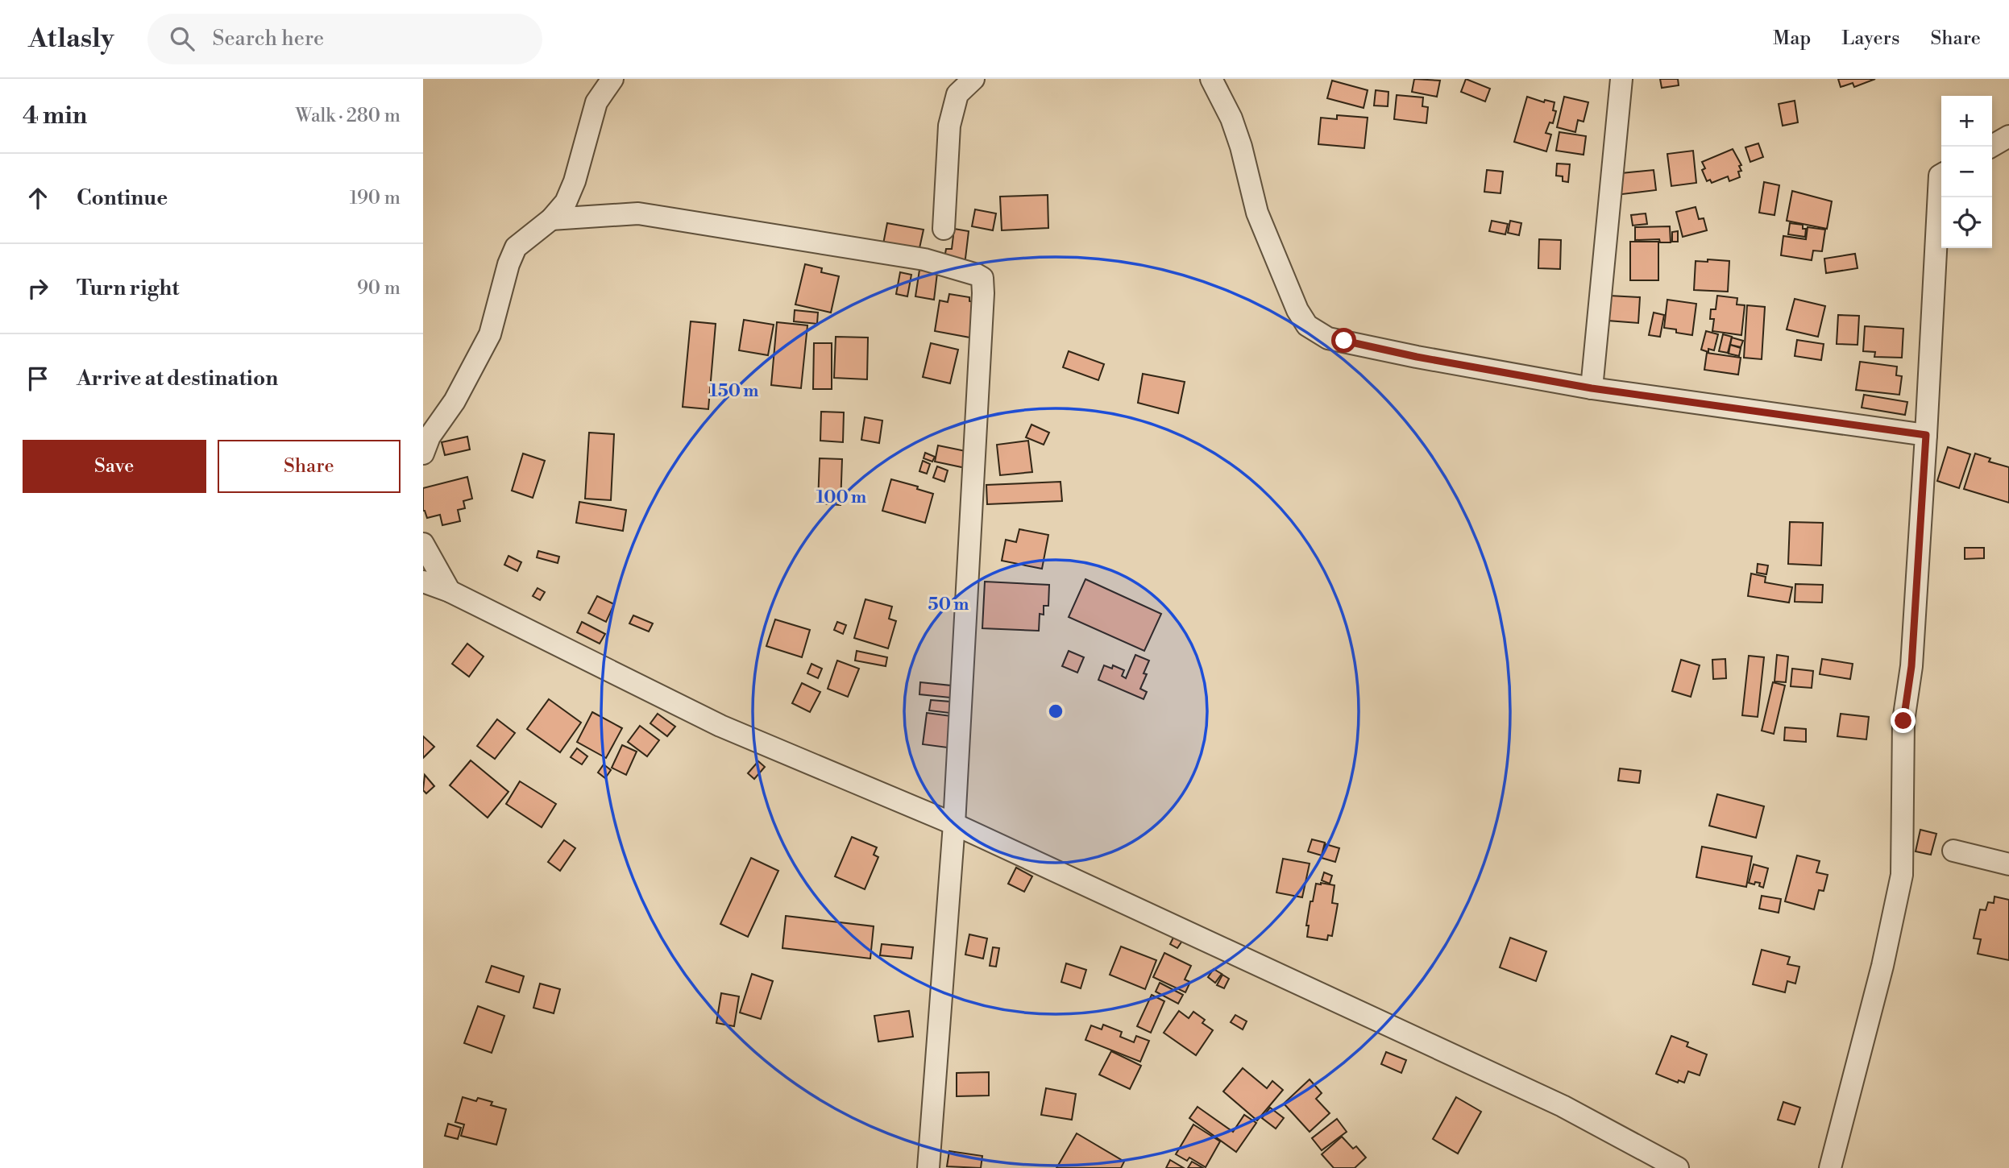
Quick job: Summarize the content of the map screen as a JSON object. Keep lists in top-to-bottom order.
{
  "page": {
    "header": "Atlasly",
    "search": "Search here",
    "nav": ["Map", "Layers", "Share"],
    "heading": ["4 min", "Walk · 280 m"],
    "map_buttons": ["+", "−"],
    "list": [
      ["Continue", "190 m"],
      ["Turn right", "90 m"],
      "Arrive at destination"
    ],
    "buttons": ["Save", "Share"]
  },
  "rings": ["150 m", "100 m", "50 m"]
}
